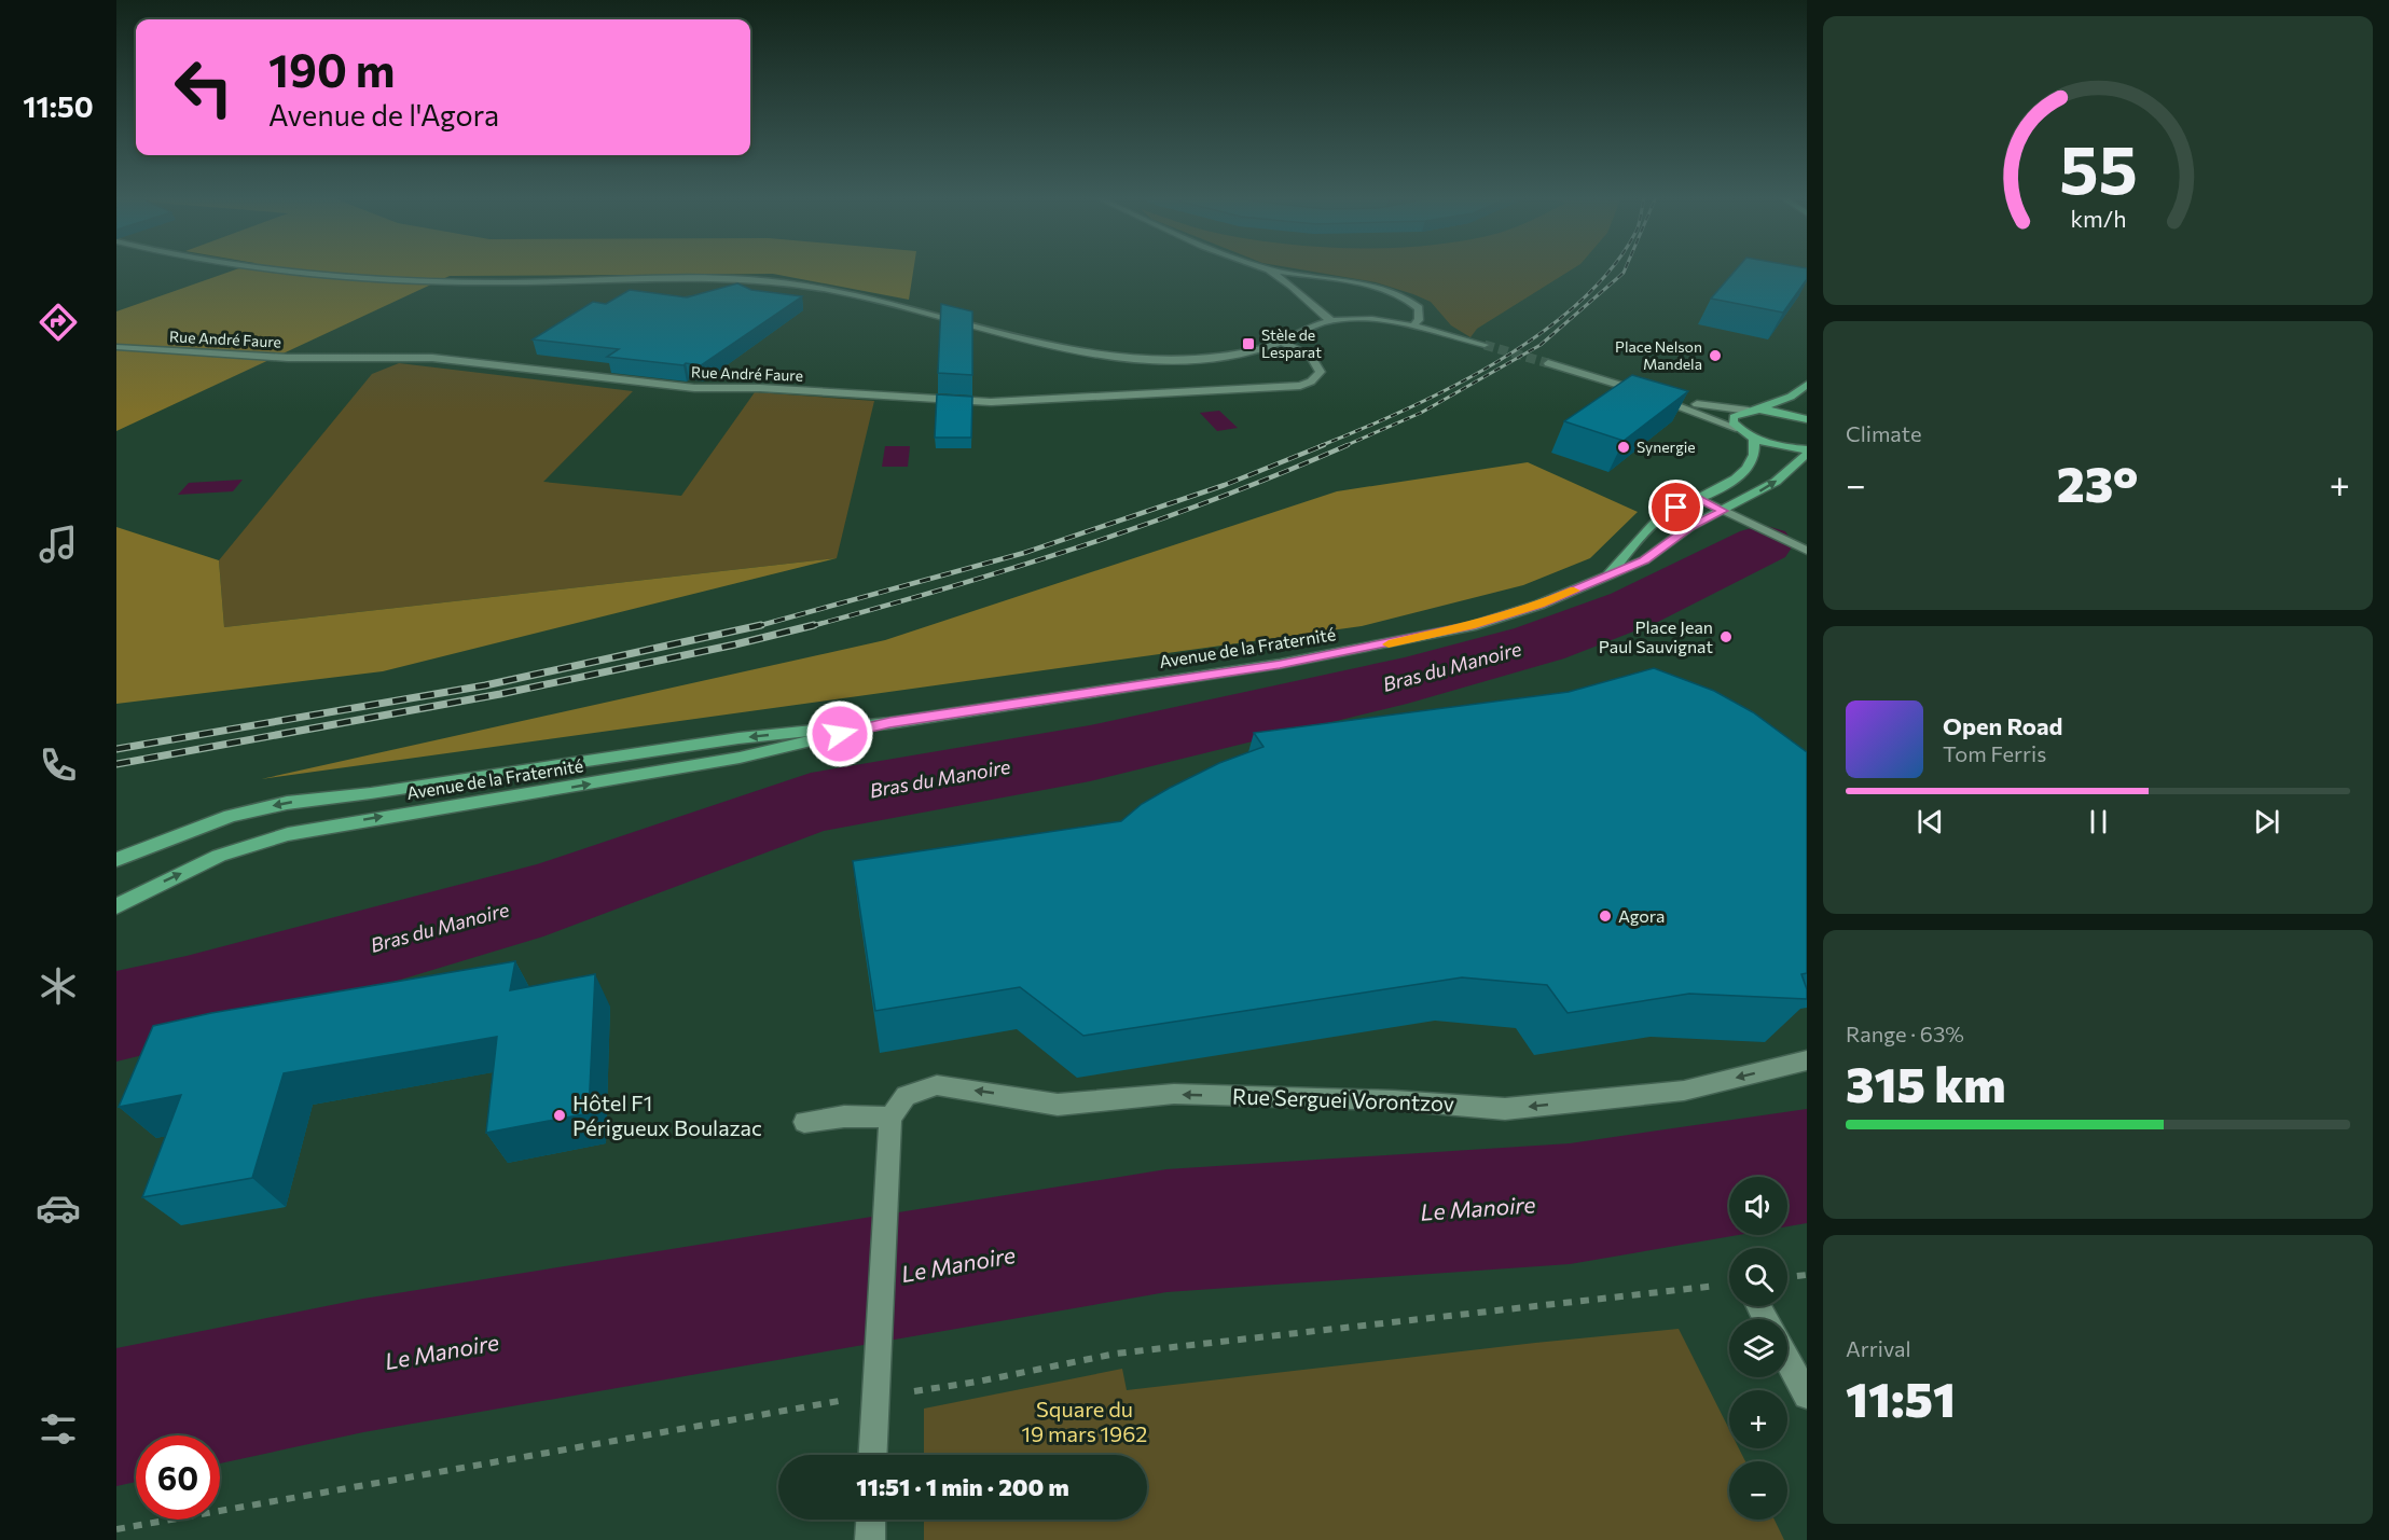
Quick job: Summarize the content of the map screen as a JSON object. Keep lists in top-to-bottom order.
{
  "streets": {
    "main road": ["Avenue de la Fraternité"],
    "street": ["Rue André Faure", "Rue Serguei Vorontzov"]
  },
  "one_way": ["Rue Serguei Vorontzov"],
  "water": ["Bras du Manoire", "Le Manoire"],
  "parks": ["Square du 19 mars 1962"],
  "places": {
    "transit": ["Stèle de Lesparat"],
    "other": [
      "Place Nelson Mandela",
      "Synergie",
      "Place Jean Paul Sauvignat",
      "Agora",
      "Hôtel F1 Périgueux Boulazac"
    ]
  },
  "page": {
    "tabs": "11:50",
    "turn": ["190 m", "Avenue de l'Agora"],
    "tile": [
      "Climate",
      ["Range · 63%", "315 km"],
      ["Arrival", "11:51"]
    ],
    "heat": ["−", "23°", "+"],
    "song": ["Open Road", "Tom Ferris"],
    "map_buttons": ["+", "−"],
    "limit": "60",
    "trip": "11:51 · 1 min · 200 m",
    "gauge": ["55", "km/h"]
  }
}
